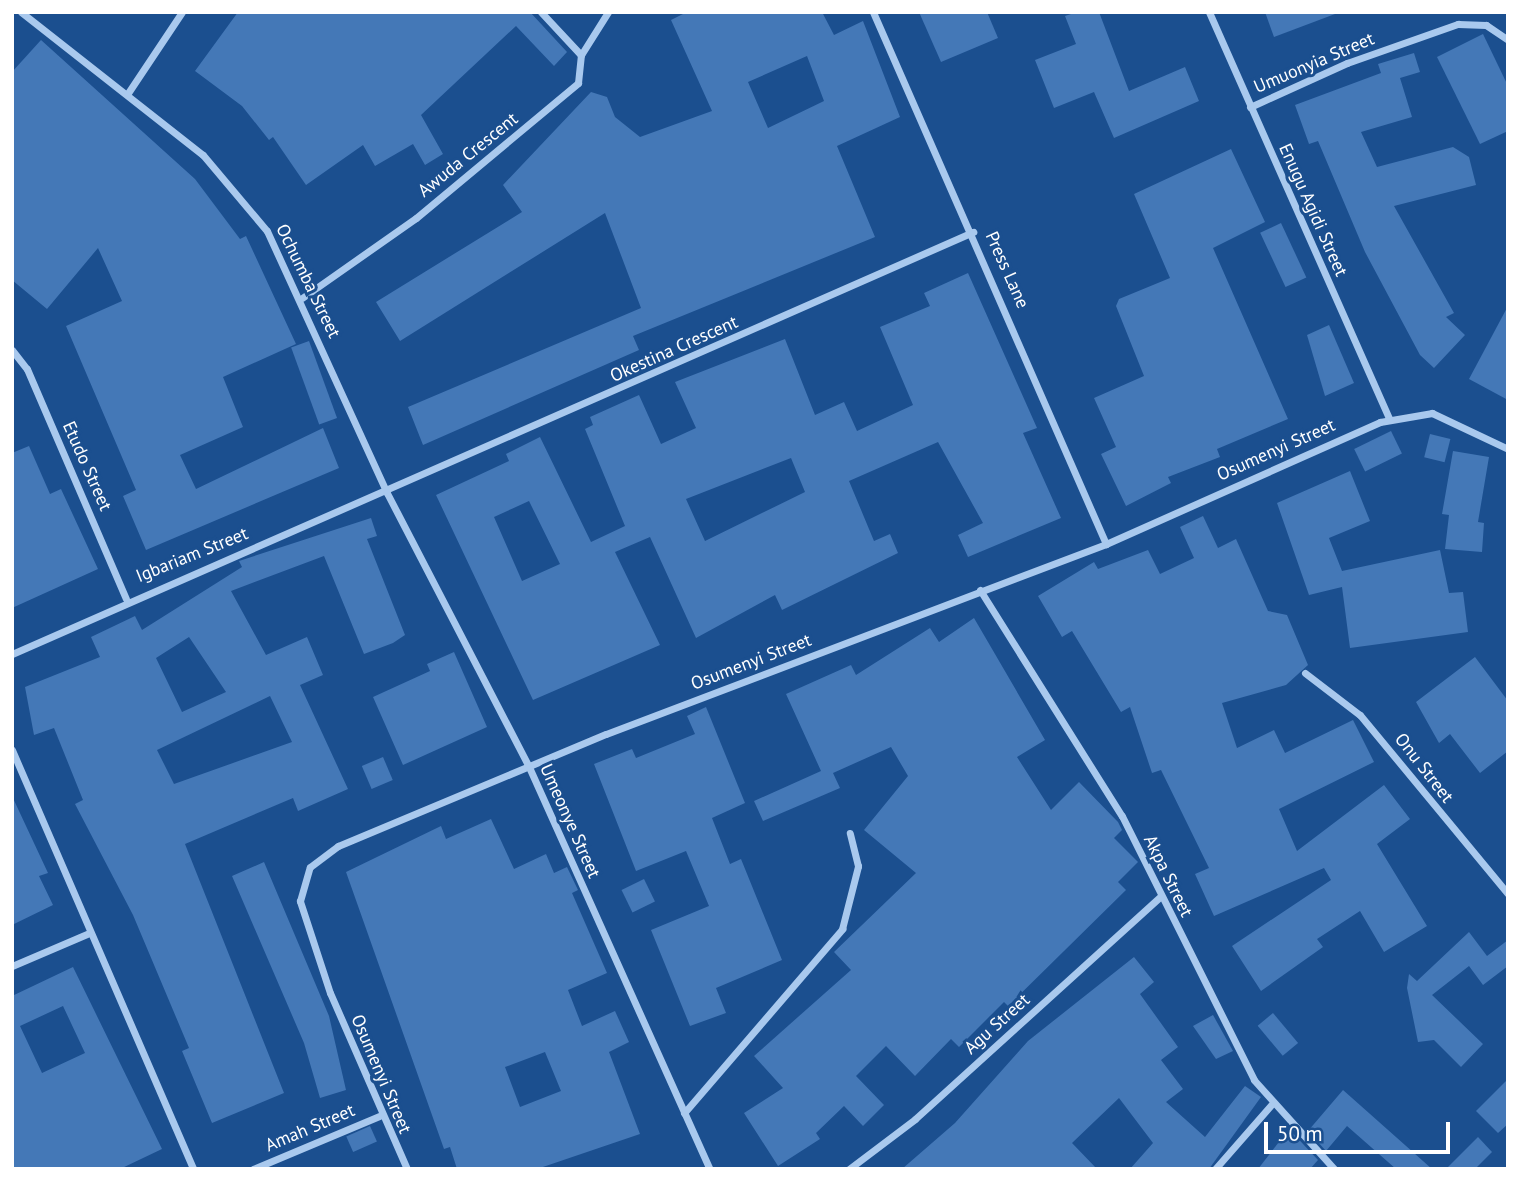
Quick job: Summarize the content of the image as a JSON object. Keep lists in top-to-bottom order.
{
  "streets": {
    "street": [
      "Umuonyia Street",
      "Awuda Crescent",
      "Enugu Agidi Street",
      "Press Lane",
      "Ochumba Street",
      "Okestina Crescent",
      "Osumenyi Street",
      "Etudo Street",
      "Igbariam Street",
      "Onu Street",
      "Umeonye Street",
      "Akpa Street",
      "Agu Street",
      "Amah Street"
    ]
  },
  "crossings": [
    ["Umuonyia Street", "Enugu Agidi Street"],
    ["Awuda Crescent", "Ochumba Street"],
    ["Enugu Agidi Street", "Osumenyi Street"],
    ["Press Lane", "Okestina Crescent"],
    ["Press Lane", "Osumenyi Street"],
    ["Ochumba Street", "Okestina Crescent"],
    ["Ochumba Street", "Igbariam Street"],
    ["Ochumba Street", "Umeonye Street"],
    ["Okestina Crescent", "Igbariam Street"],
    ["Okestina Crescent", "Umeonye Street"],
    ["Osumenyi Street", "Umeonye Street"],
    ["Osumenyi Street", "Akpa Street"],
    ["Osumenyi Street", "Amah Street"],
    ["Etudo Street", "Igbariam Street"],
    ["Igbariam Street", "Umeonye Street"],
    ["Akpa Street", "Agu Street"]
  ],
  "scale_bar": "50 m"
}
